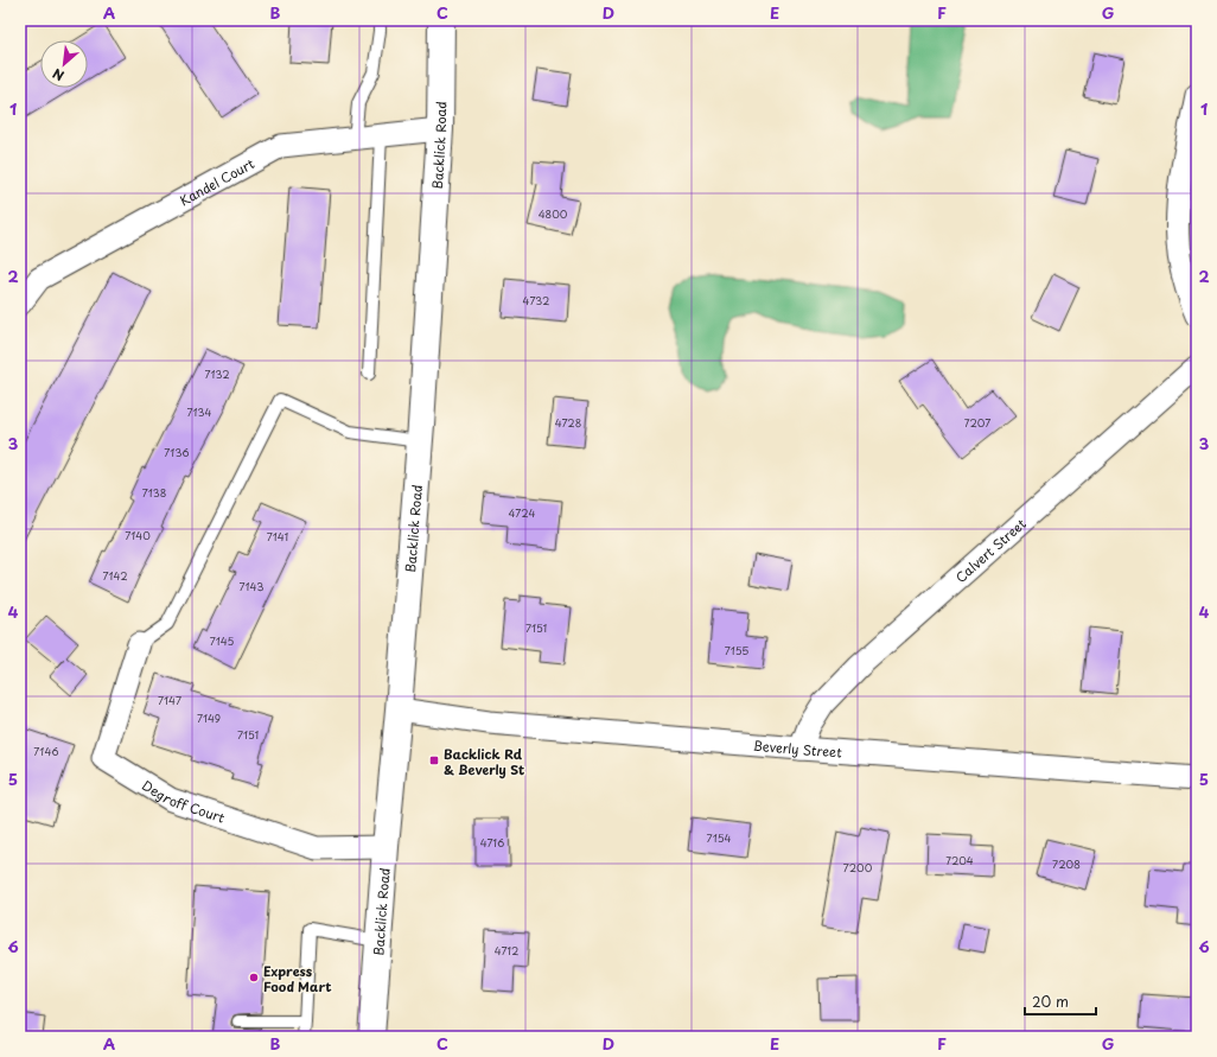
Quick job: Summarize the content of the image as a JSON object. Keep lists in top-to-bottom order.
{
  "streets": {
    "main road": ["Backlick Road"],
    "street": [
      "Kandel Court",
      "Calvert Street",
      "Beverly Street",
      "Degroff Court"
    ]
  },
  "crossings": [
    ["Backlick Road", "Kandel Court"],
    ["Backlick Road", "Beverly Street"],
    ["Backlick Road", "Degroff Court"],
    ["Calvert Street", "Beverly Street"]
  ],
  "places": {
    "transit": ["Backlick Rd & Beverly St"],
    "other": ["Express Food Mart"]
  },
  "house_numbers": [
    "4800",
    "4732",
    "7132",
    "7134",
    "4728",
    "7207",
    "7136",
    "7138",
    "4724",
    "7140",
    "7141",
    "7142",
    "7143",
    "7151",
    "7145",
    "7155",
    "7147",
    "7149",
    "7151",
    "7146",
    "7154",
    "4716",
    "7204",
    "7208",
    "7200",
    "4712"
  ],
  "scale_bar": "20 m",
  "north": "bottom left",
  "grid": {
    "columns": [
      "A",
      "B",
      "C",
      "D",
      "E",
      "F",
      "G"
    ],
    "rows": [
      "1",
      "2",
      "3",
      "4",
      "5",
      "6"
    ]
  }
}
